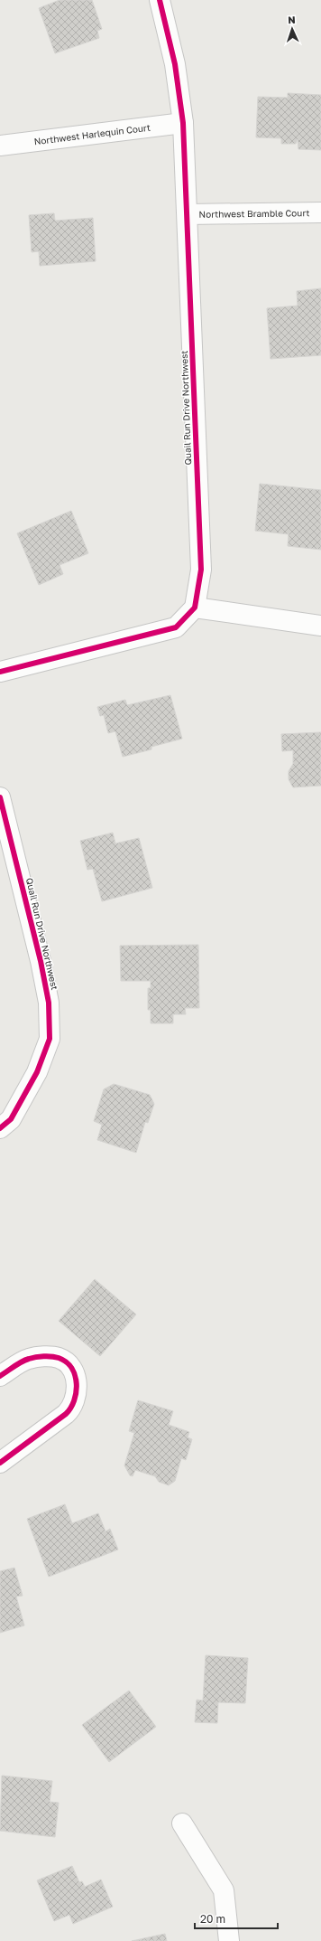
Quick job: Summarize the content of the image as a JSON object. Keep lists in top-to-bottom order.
{
  "streets": {
    "street": ["Northwest Harlequin Court", "Northwest Bramble Court", "Quail Run Drive Northwest"]
  },
  "crossings": [
    ["Northwest Harlequin Court", "Quail Run Drive Northwest"],
    ["Northwest Bramble Court", "Quail Run Drive Northwest"]
  ],
  "scale_bar": "20 m",
  "north": "top"
}
